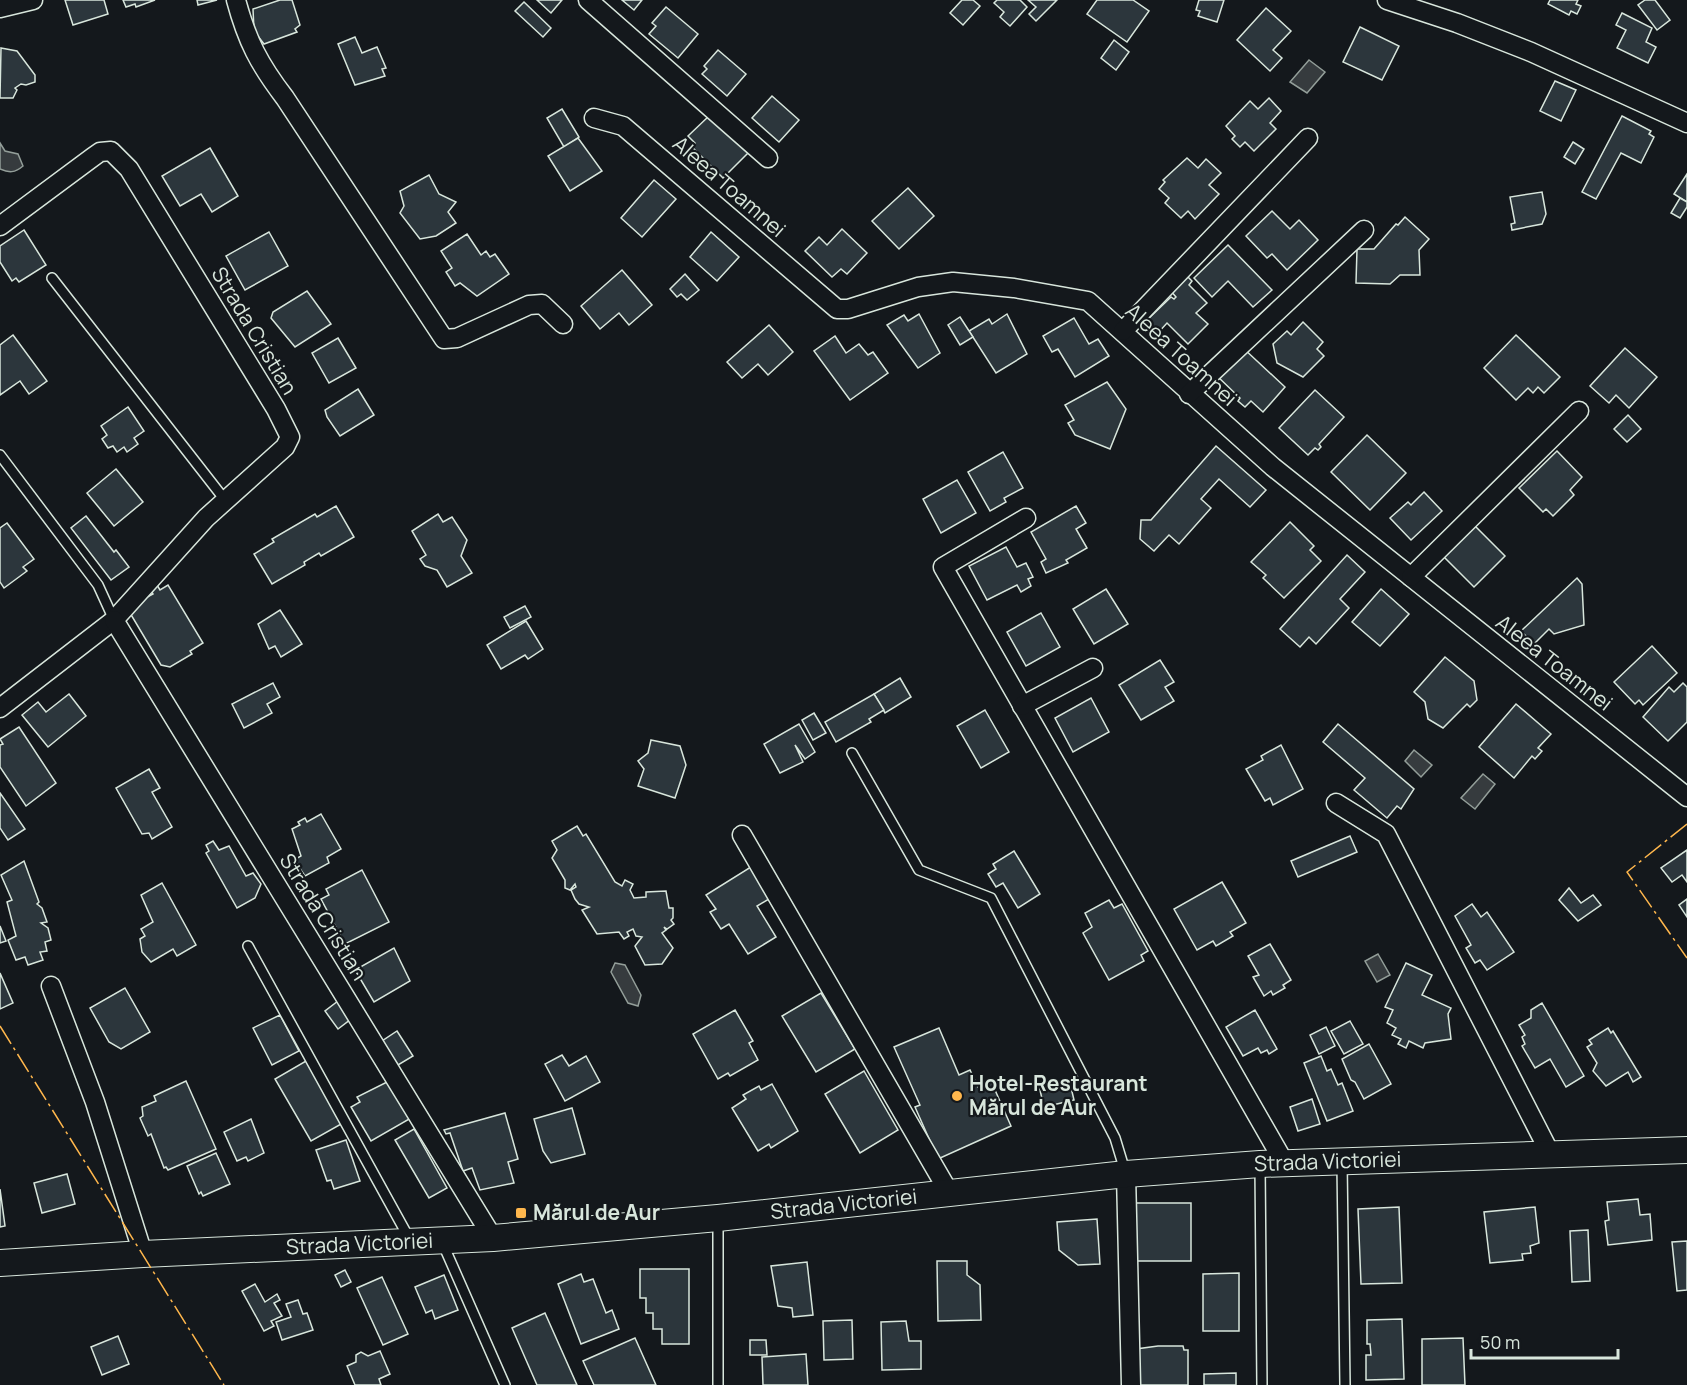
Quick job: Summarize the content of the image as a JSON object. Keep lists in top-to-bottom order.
{
  "streets": {
    "street": ["Aleea Toamnei", "Strada Cristian", "Strada Victoriei"]
  },
  "crossings": [
    ["Strada Cristian", "Strada Victoriei"]
  ],
  "places": {
    "other": ["Hotel-Restaurant Mărul de Aur"],
    "transit": ["Mărul de Aur"]
  },
  "scale_bar": "50 m"
}
